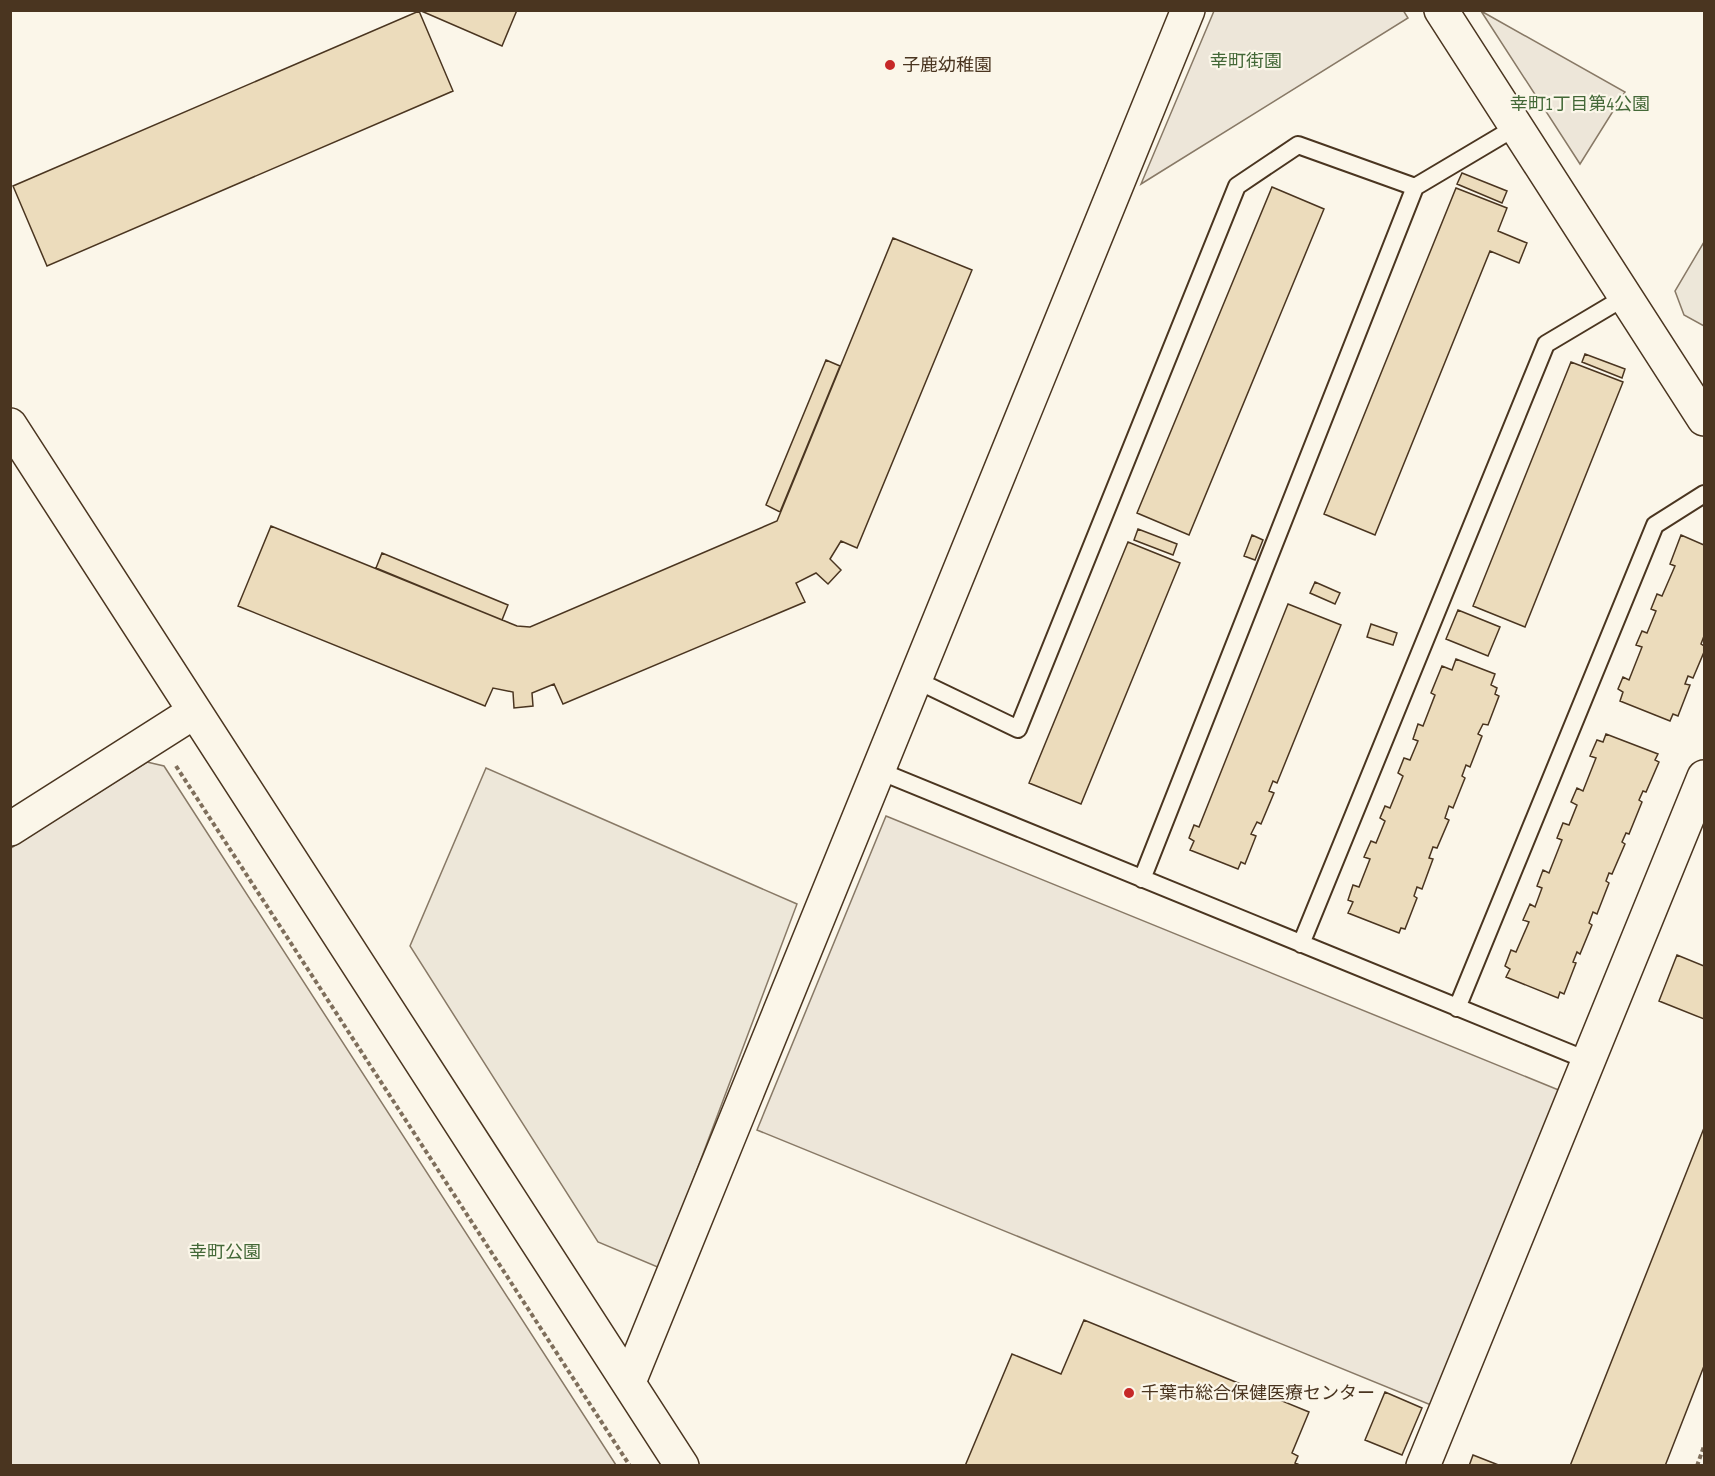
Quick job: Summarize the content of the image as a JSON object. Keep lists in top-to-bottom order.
{
  "parks": ["幸町街園", "幸町1丁目第4公園", "幸町公園"],
  "places": ["子鹿幼稚園", "千葉市総合保健医療センター"]
}
